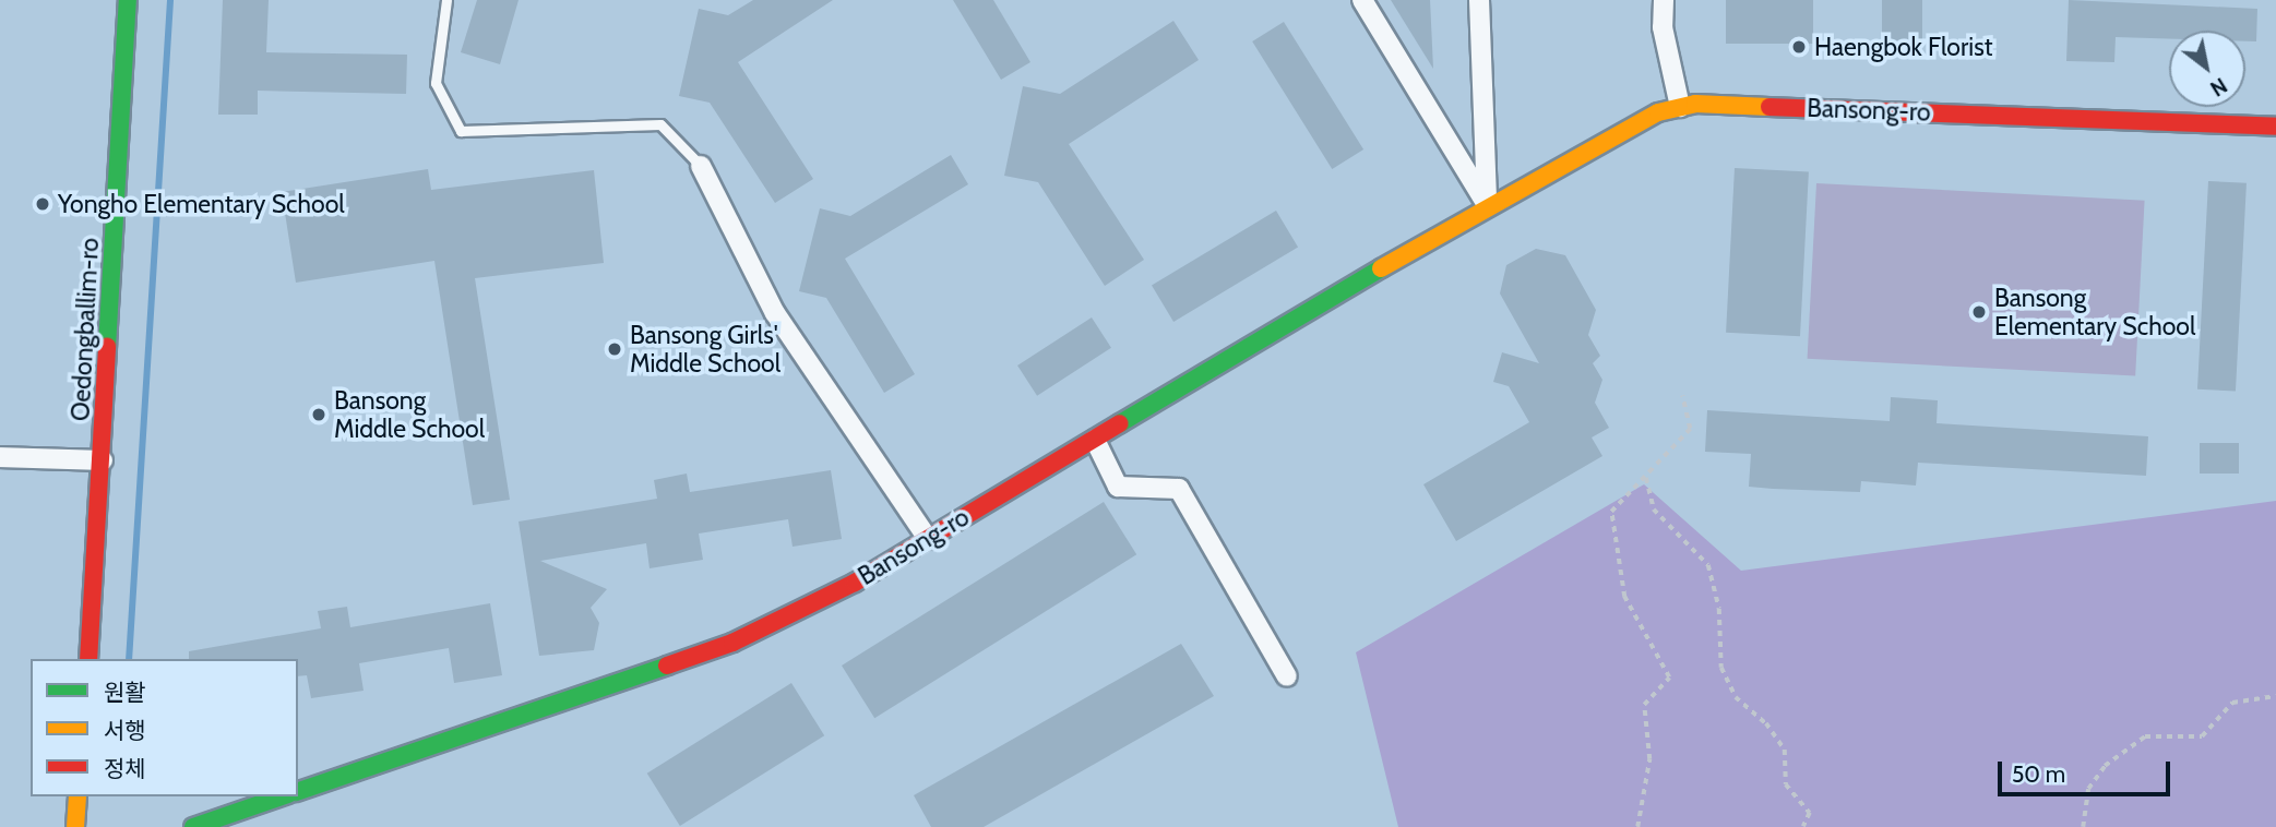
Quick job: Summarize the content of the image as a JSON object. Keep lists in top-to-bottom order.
{
  "streets": {
    "street": ["Bansong-ro", "Oedongballim-ro"]
  },
  "places": [
    "Haengbok Florist",
    "Yongho Elementary School",
    "Bansong Elementary School",
    "Bansong Girls' Middle School",
    "Bansong Middle School"
  ],
  "legend": ["원활", "서행", "정체"],
  "scale_bar": "50 m",
  "north": "bottom right"
}
